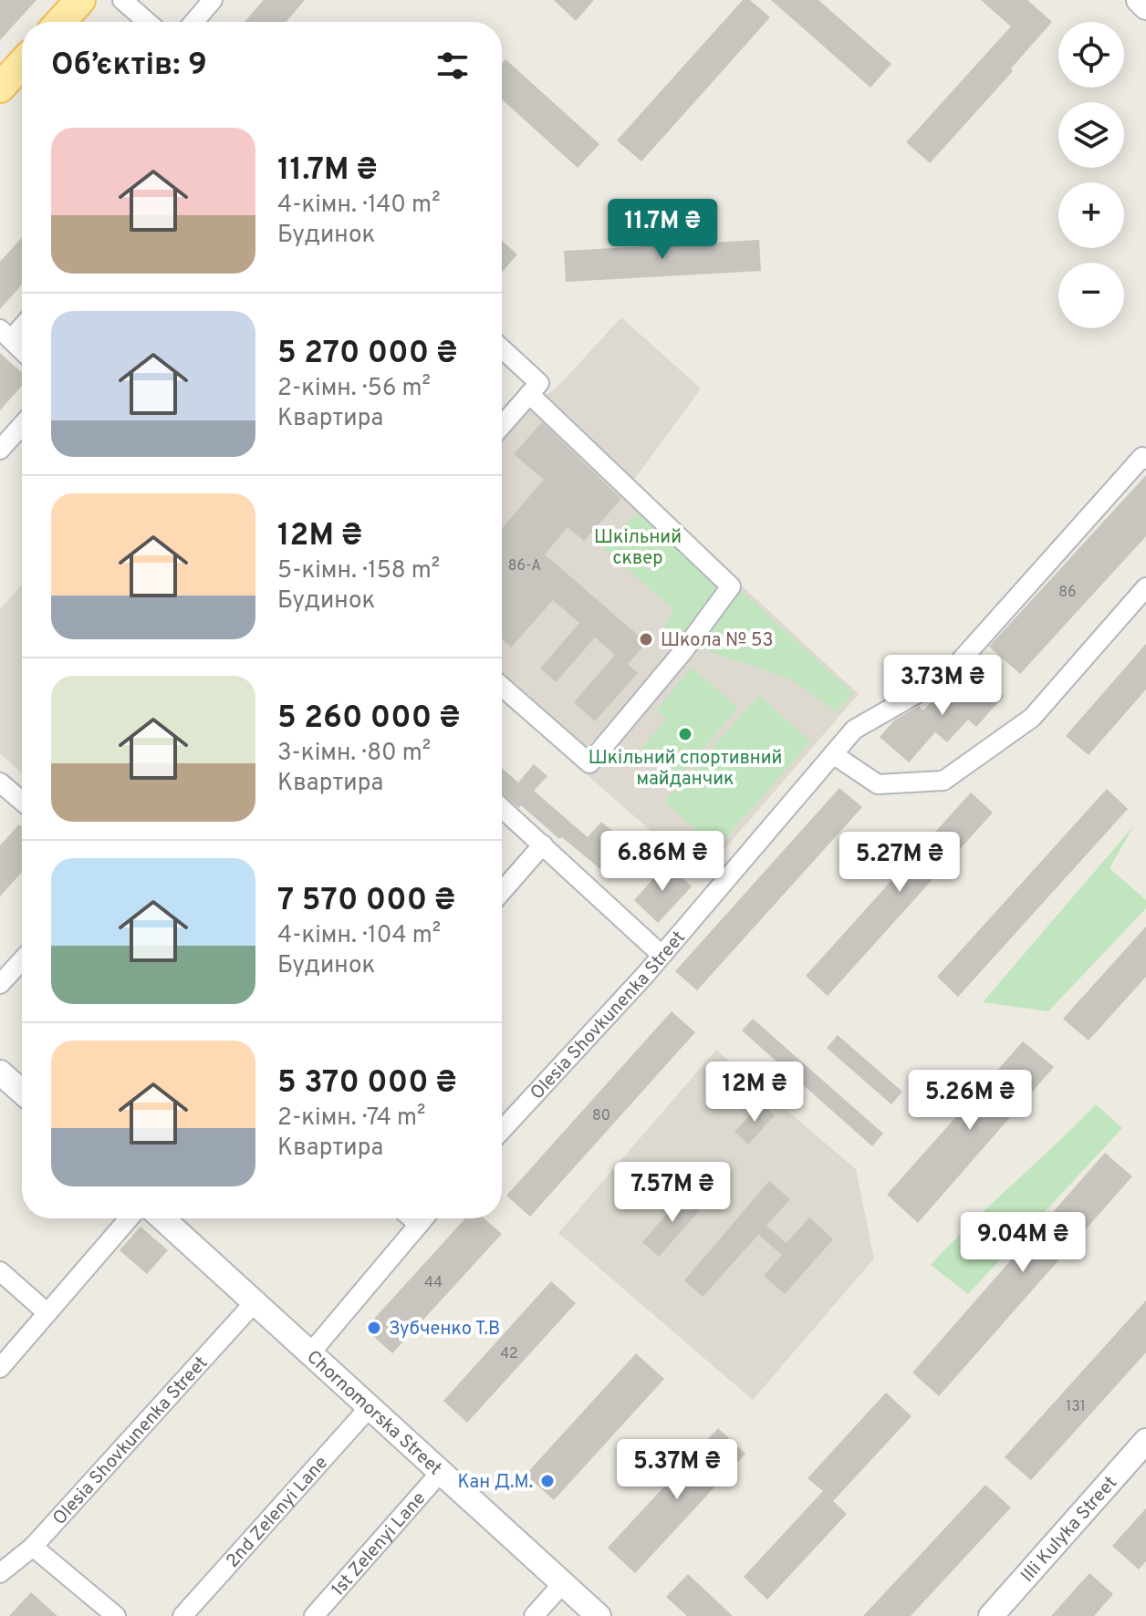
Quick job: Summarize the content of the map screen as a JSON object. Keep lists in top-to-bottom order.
{
  "streets": {
    "street": [
      "Olesia Shovkunenka Street",
      "Chornomorska Street",
      "2nd Zelenyi Lane",
      "Illi Kulyka Street",
      "1st Zelenyi Lane"
    ]
  },
  "crossings": [
    ["Olesia Shovkunenka Street", "Chornomorska Street"],
    ["Chornomorska Street", "2nd Zelenyi Lane"],
    ["Chornomorska Street", "1st Zelenyi Lane"]
  ],
  "parks": ["Шкільний сквер"],
  "places": [
    "Школа № 53",
    "Шкільний спортивний майданчик",
    "Зубченко Т.В",
    "Кан Д.М."
  ],
  "house_numbers": [
    "86-А",
    "86",
    "80",
    "44",
    "42",
    "131"
  ],
  "page": {
    "map_buttons": ["+", "−"],
    "heading": "Об’єктів: 9",
    "list": [
      {
        "name": "11.7M ₴",
        "note": "4-кімн. · 140 m² · Будинок"
      },
      {
        "name": "5 270 000 ₴",
        "note": "2-кімн. · 56 m² · Квартира"
      },
      {
        "name": "12M ₴",
        "note": "5-кімн. · 158 m² · Будинок"
      },
      {
        "name": "5 260 000 ₴",
        "note": "3-кімн. · 80 m² · Квартира"
      },
      {
        "name": "7 570 000 ₴",
        "note": "4-кімн. · 104 m² · Будинок"
      },
      {
        "name": "5 370 000 ₴",
        "note": "2-кімн. · 74 m² · Квартира"
      }
    ],
    "price": [
      "11.7M ₴",
      "3.73M ₴",
      "6.86M ₴",
      "5.27M ₴",
      "12M ₴",
      "5.26M ₴",
      "7.57M ₴",
      "9.04M ₴",
      "5.37M ₴"
    ]
  }
}
